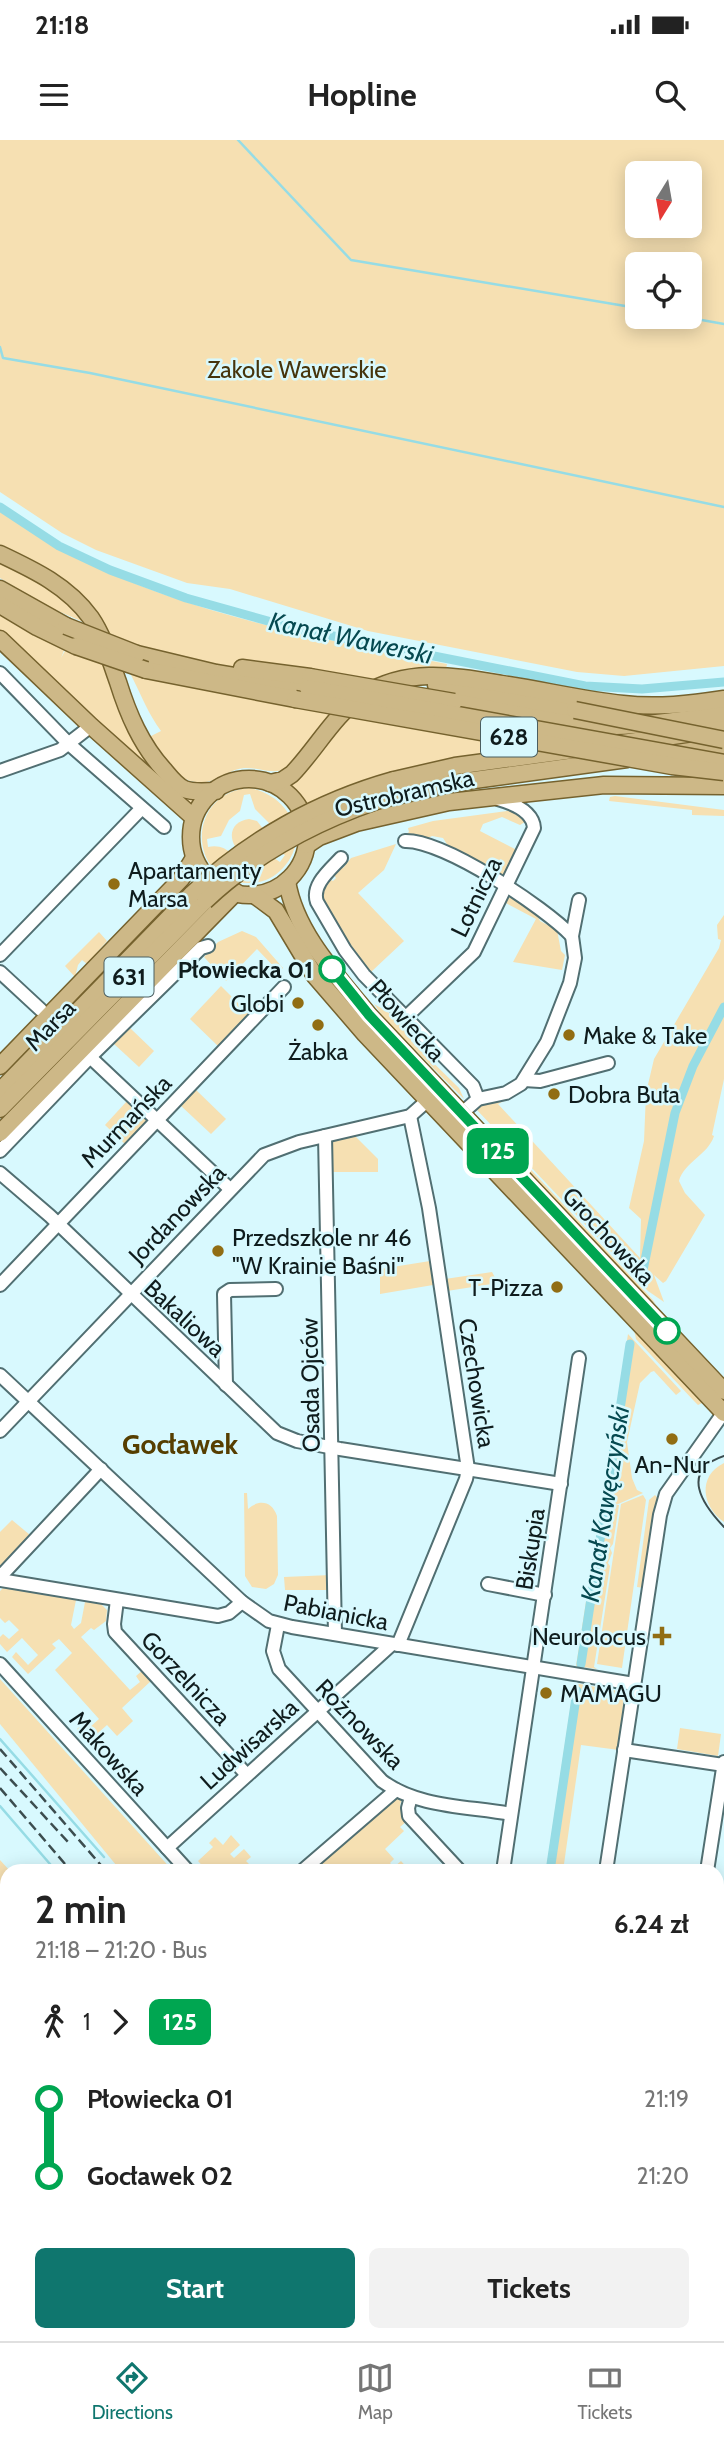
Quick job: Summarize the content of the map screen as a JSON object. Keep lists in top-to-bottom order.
{
  "streets": {
    "main road": [
      "628",
      "Ostrobramska",
      "631",
      "Płowiecka",
      "Marsa",
      "Grochowska"
    ],
    "street": [
      "Lotnicza",
      "Murmańska",
      "Jordanowska",
      "Bakaliowa",
      "Czechowicka",
      "Osada Ojców",
      "Biskupia",
      "Pabianicka",
      "Gorzelnicza",
      "Rożnowska",
      "Ludwisarska",
      "Makowska"
    ]
  },
  "crossings": [
    ["Ostrobramska", "Lotnicza"],
    ["Ostrobramska", "Płowiecka"],
    ["Ostrobramska", "Marsa"],
    ["631", "Marsa"],
    ["Płowiecka", "Marsa"],
    ["Płowiecka", "Jordanowska"],
    ["Płowiecka", "Grochowska"],
    ["Murmańska", "Bakaliowa"],
    ["Jordanowska", "Grochowska"],
    ["Jordanowska", "Bakaliowa"],
    ["Jordanowska", "Czechowicka"],
    ["Jordanowska", "Osada Ojców"],
    ["Jordanowska", "Pabianicka"],
    ["Bakaliowa", "Osada Ojców"],
    ["Czechowicka", "Pabianicka"],
    ["Czechowicka", "Ludwisarska"],
    ["Osada Ojców", "Pabianicka"],
    ["Biskupia", "Pabianicka"],
    ["Pabianicka", "Rożnowska"],
    ["Pabianicka", "Ludwisarska"],
    ["Gorzelnicza", "Ludwisarska"],
    ["Rożnowska", "Ludwisarska"],
    ["Ludwisarska", "Makowska"]
  ],
  "districts": ["Gocławek"],
  "water": ["Kanał Wawerski", "Kanał Kawęczyński"],
  "parks": ["Zakole Wawerskie"],
  "places": {
    "other": [
      "Apartamenty Marsa",
      "Płowiecka 01",
      "Globi",
      "Żabka",
      "Make & Take",
      "Dobra Buła",
      "Przedszkole nr 46 \"W Krainie Baśni\"",
      "T-Pizza",
      "An-Nur",
      "MAMAGU"
    ],
    "health": ["Neurolocus"]
  },
  "lines": ["bus line 125"],
  "north": "bottom",
  "page": {
    "status": "21:18",
    "header": "Hopline",
    "on_map": "125",
    "heading": ["2 min", "21:18 – 21:20 · Bus", "6.24 zł"],
    "legs": ["1", "125"],
    "list": [
      {
        "name": "Płowiecka 01",
        "value": "21:19"
      },
      {
        "name": "Gocławek 02",
        "value": "21:20"
      }
    ],
    "buttons": ["Start", "Tickets"],
    "tabs": ["Directions", "Map", "Tickets"]
  }
}
